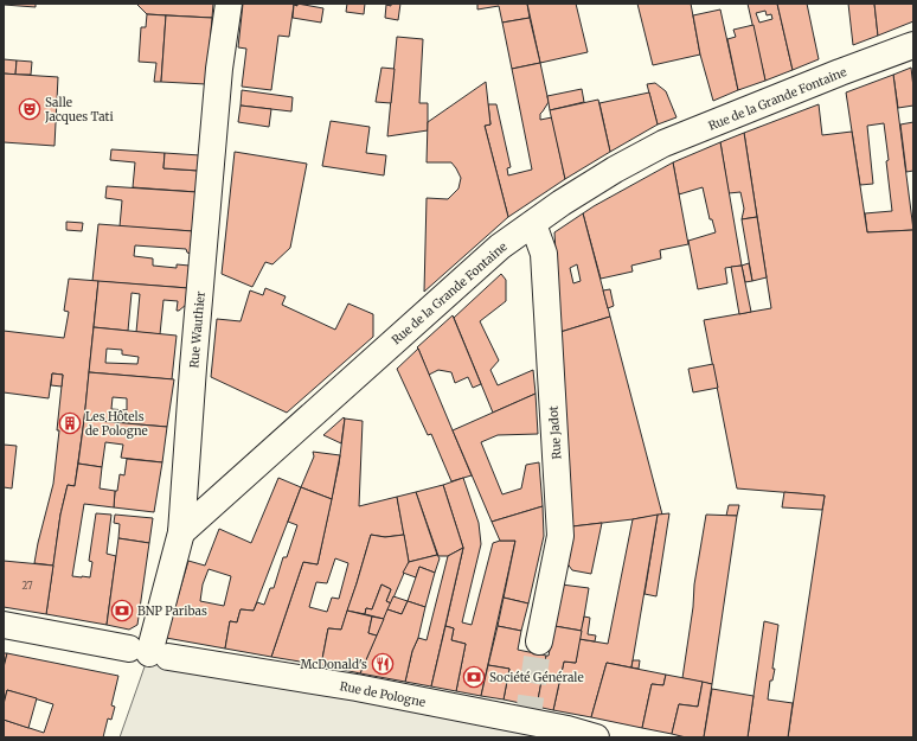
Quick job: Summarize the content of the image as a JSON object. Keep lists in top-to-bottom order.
{
  "streets": {
    "street": [
      "Rue de la Grande Fontaine",
      "Rue Wauthier",
      "Rue Jadot",
      "Rue de Pologne"
    ]
  },
  "crossings": [
    ["Rue de la Grande Fontaine", "Rue Wauthier"],
    ["Rue de la Grande Fontaine", "Rue Jadot"],
    ["Rue Wauthier", "Rue de Pologne"]
  ],
  "places": {
    "theatre": ["Salle Jacques Tati"],
    "building": ["Les Hôtels de Pologne"],
    "bank": ["BNP Paribas", "Société Générale"],
    "restaurant": ["McDonald's"]
  },
  "house_numbers": ["27"]
}
